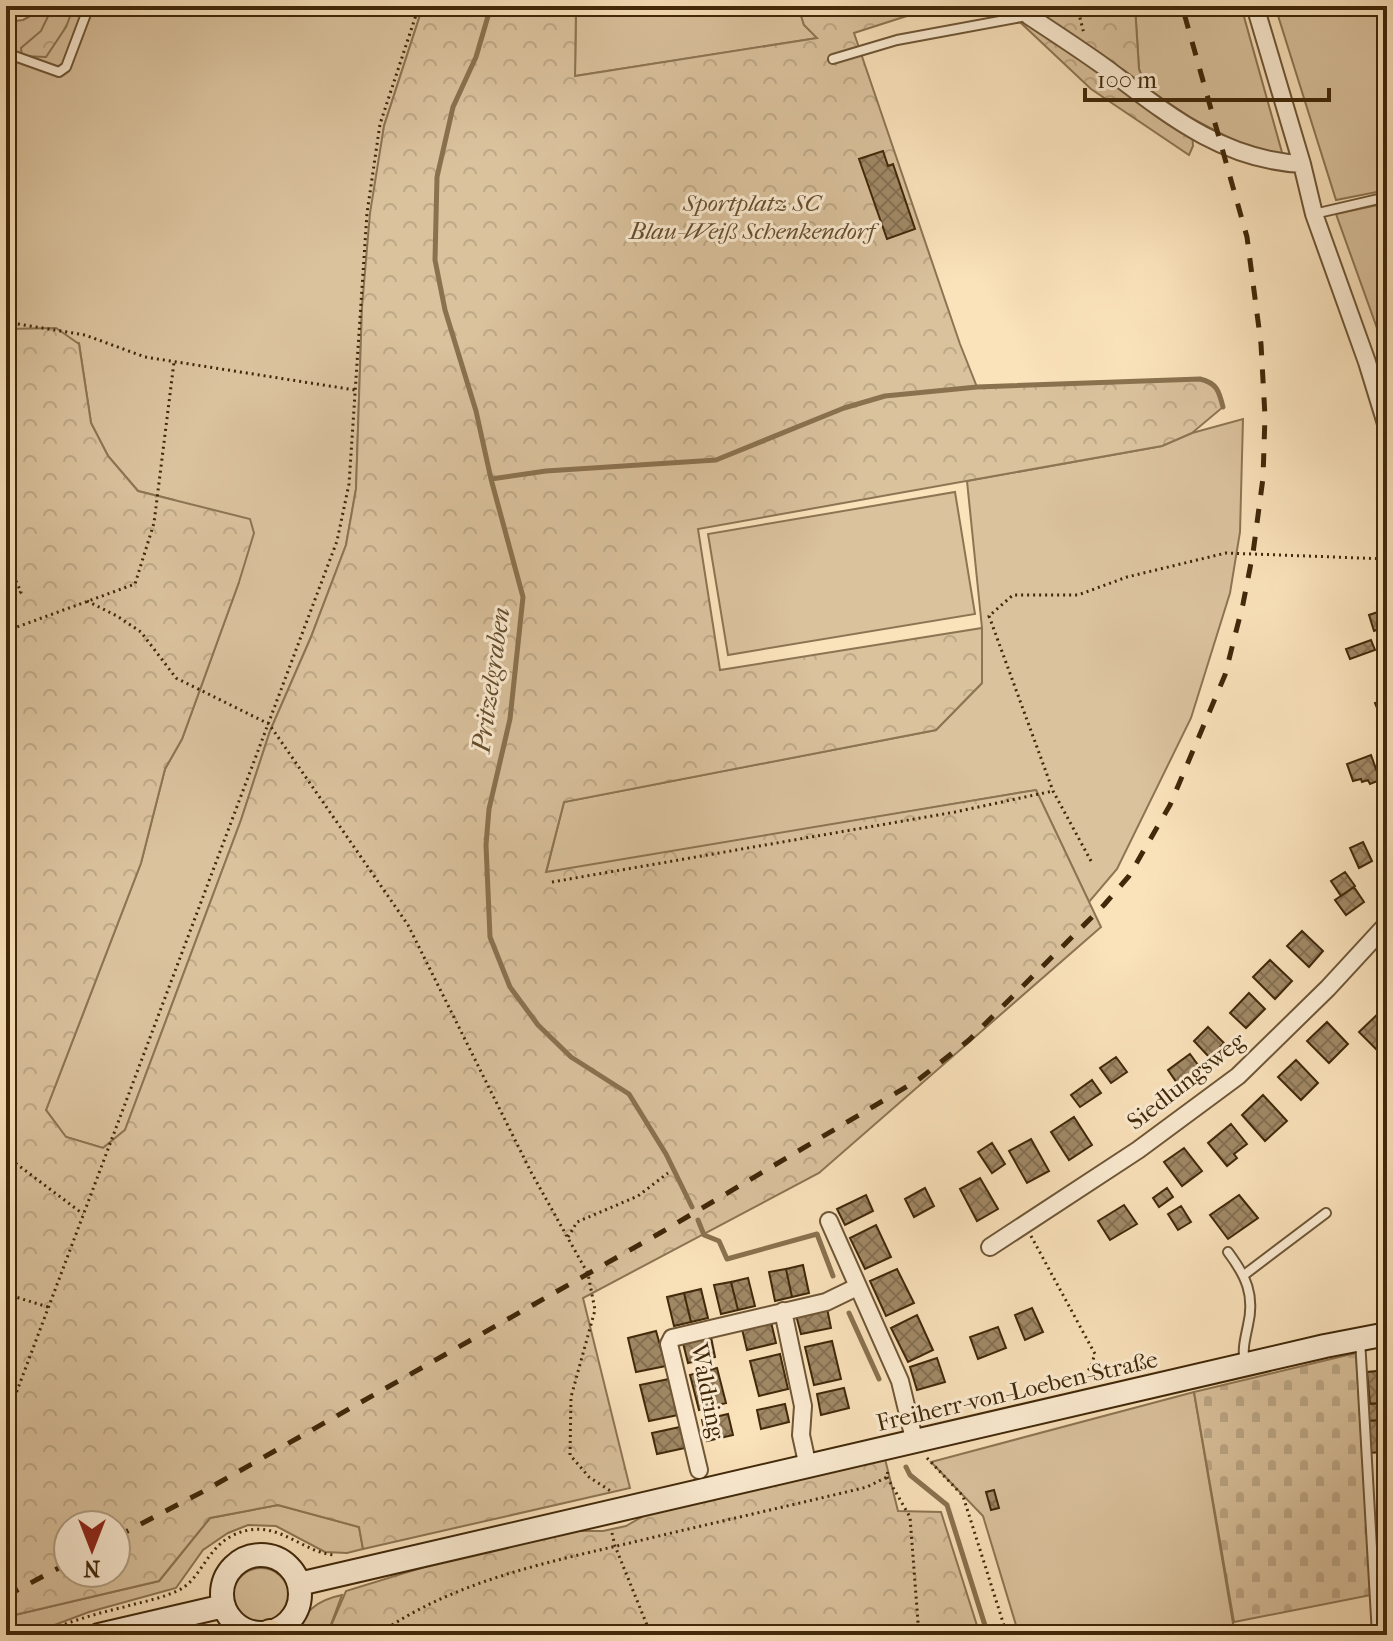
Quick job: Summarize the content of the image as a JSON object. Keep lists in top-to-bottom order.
{
  "streets": {
    "main road": ["Freiherr-von-Loeben-Straße"],
    "street": ["Siedlungsweg", "Waldring"]
  },
  "water": ["Pritzelgraben"],
  "parks": ["Sportplatz SC Blau-Weiß Schenkendorf"],
  "scale_bar": "100 m",
  "north": "bottom"
}
